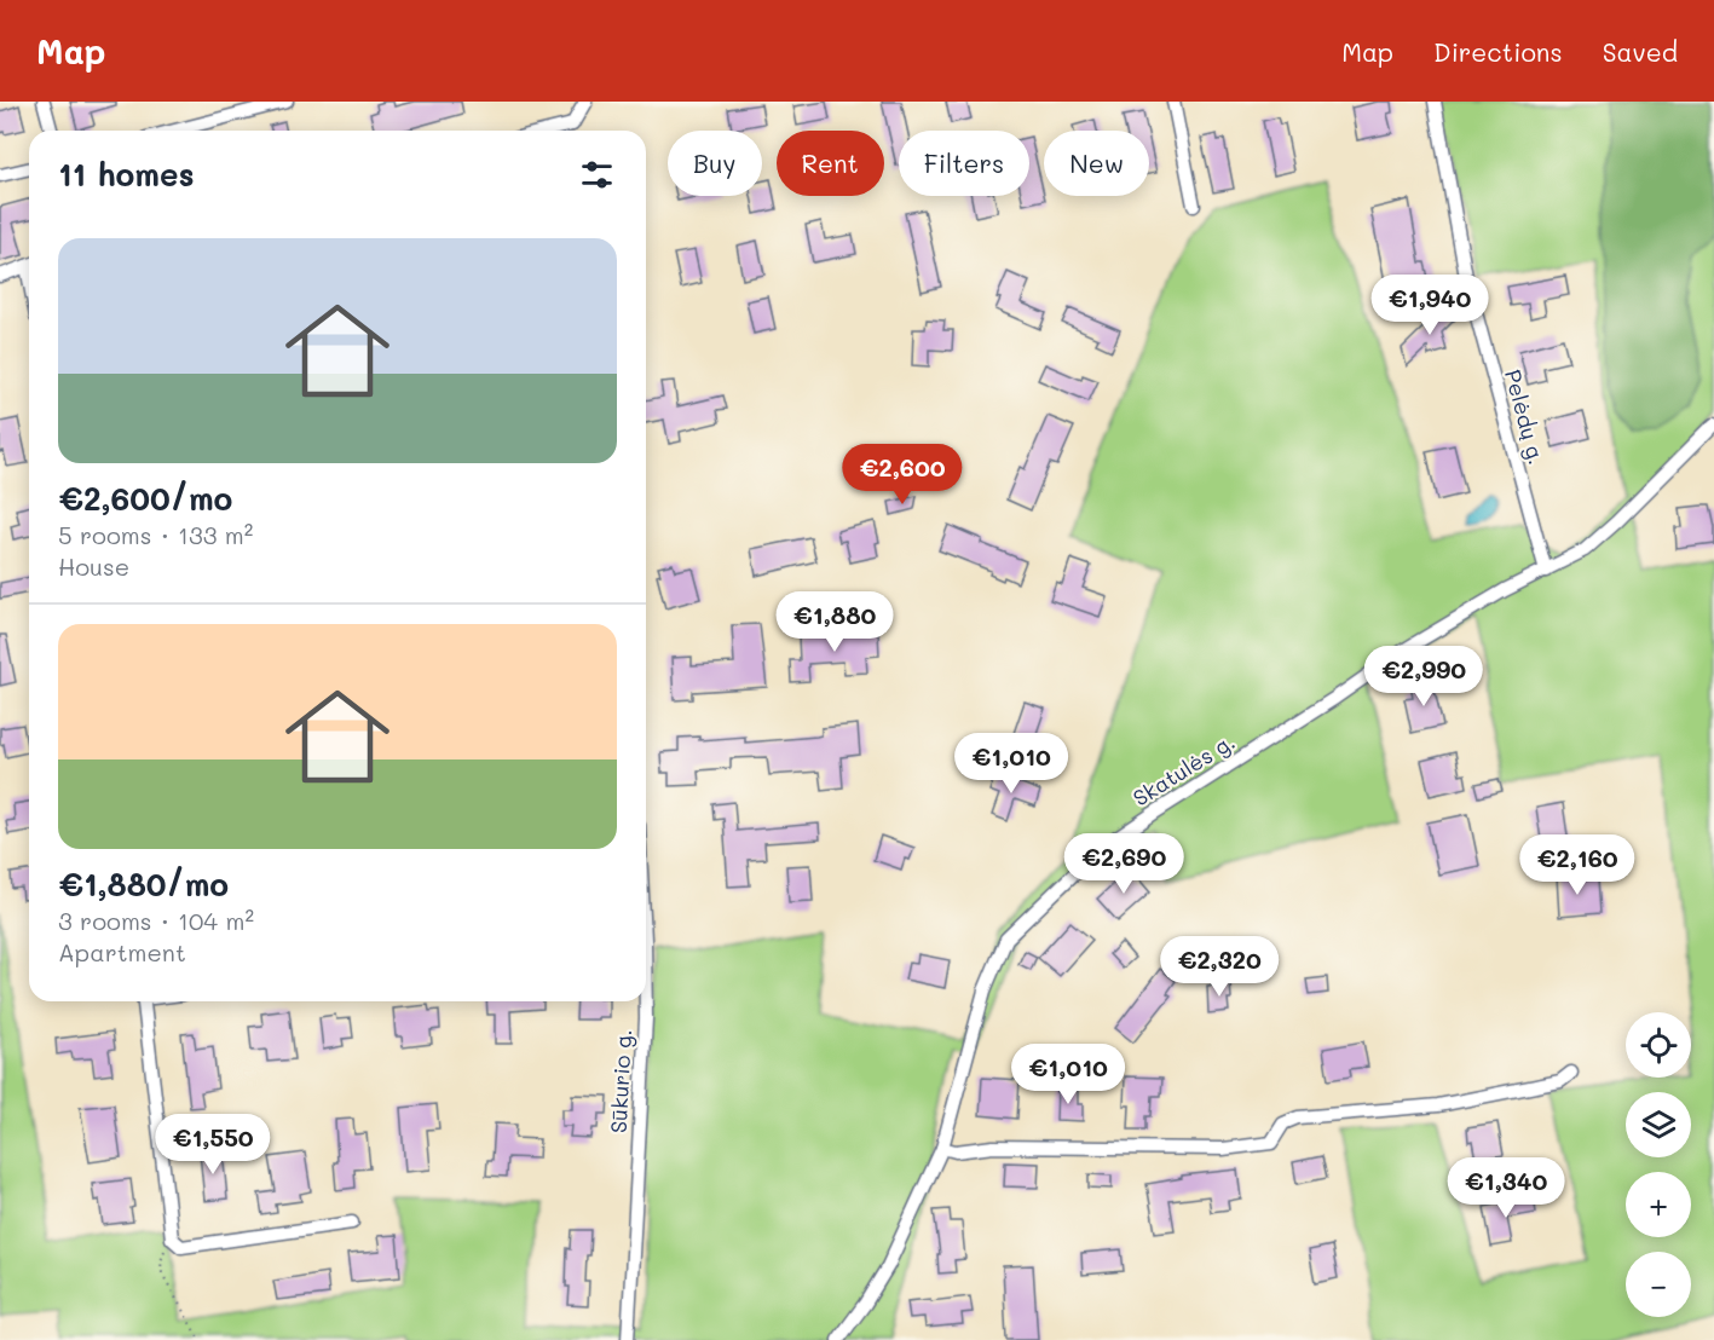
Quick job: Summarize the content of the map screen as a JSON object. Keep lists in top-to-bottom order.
{
  "streets": {
    "street": ["Pelėdų g.", "Skatulės g.", "Sūkurio g."]
  },
  "crossings": [
    ["Pelėdų g.", "Skatulės g."]
  ],
  "page": {
    "header": "Map",
    "nav": ["Map", "Directions", "Saved"],
    "chip": [
      "Buy",
      "Rent",
      "Filters",
      "New"
    ],
    "heading": "11 homes",
    "list": [
      {
        "name": "€2,600/mo",
        "note": "5 rooms · 133 m² · House"
      },
      {
        "name": "€1,880/mo",
        "note": "3 rooms · 104 m² · Apartment"
      }
    ],
    "price": [
      "€1,940",
      "€2,600",
      "€1,880",
      "€2,990",
      "€1,010",
      "€2,690",
      "€2,160",
      "€2,320",
      "€1,010",
      "€1,550",
      "€1,340"
    ],
    "map_buttons": ["+", "−"]
  }
}
